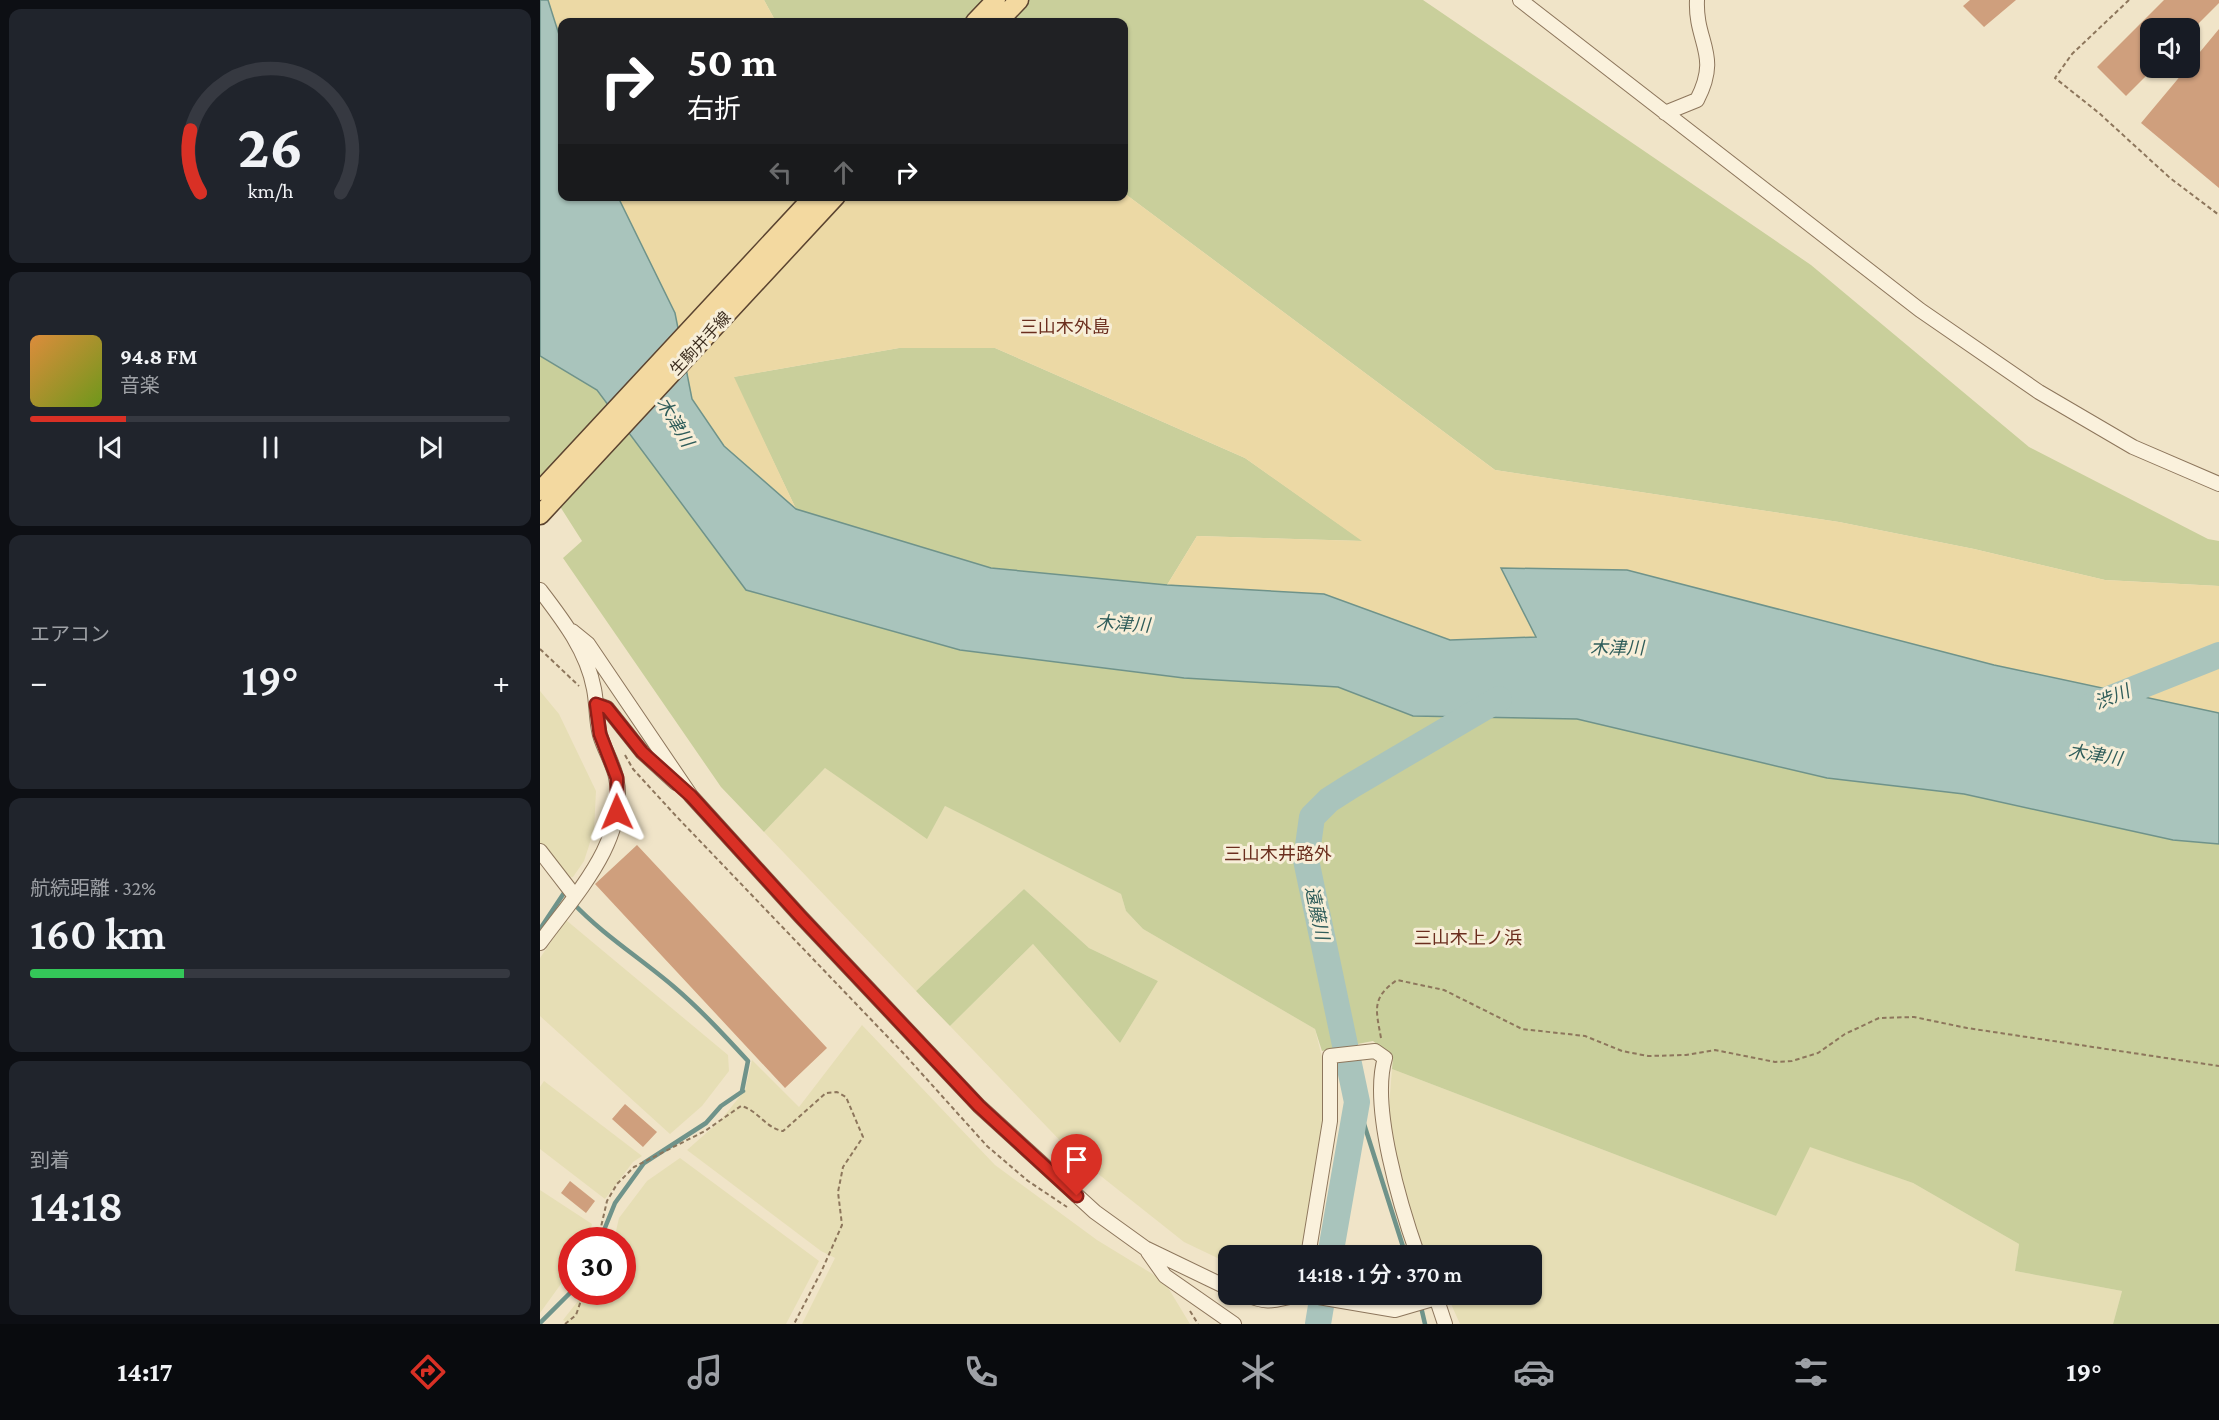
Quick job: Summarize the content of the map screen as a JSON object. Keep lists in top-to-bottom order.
{
  "streets": {
    "main road": ["生駒井手線"]
  },
  "districts": ["三山木外島", "三山木井路外", "三山木上ノ浜"],
  "water": ["木津川", "渋川", "遠藤川"],
  "page": {
    "turn": ["50 m", "右折"],
    "song": ["94.8 FM", "音楽"],
    "tile": [
      "エアコン",
      ["航続距離 · 32%", "160 km"],
      ["到着", "14:18"]
    ],
    "heat": ["−", "19°", "+"],
    "limit": "30",
    "trip": "14:18 · 1 分 · 370 m",
    "tabs": ["14:17", "19°"],
    "gauge": ["26", "km/h"]
  }
}
